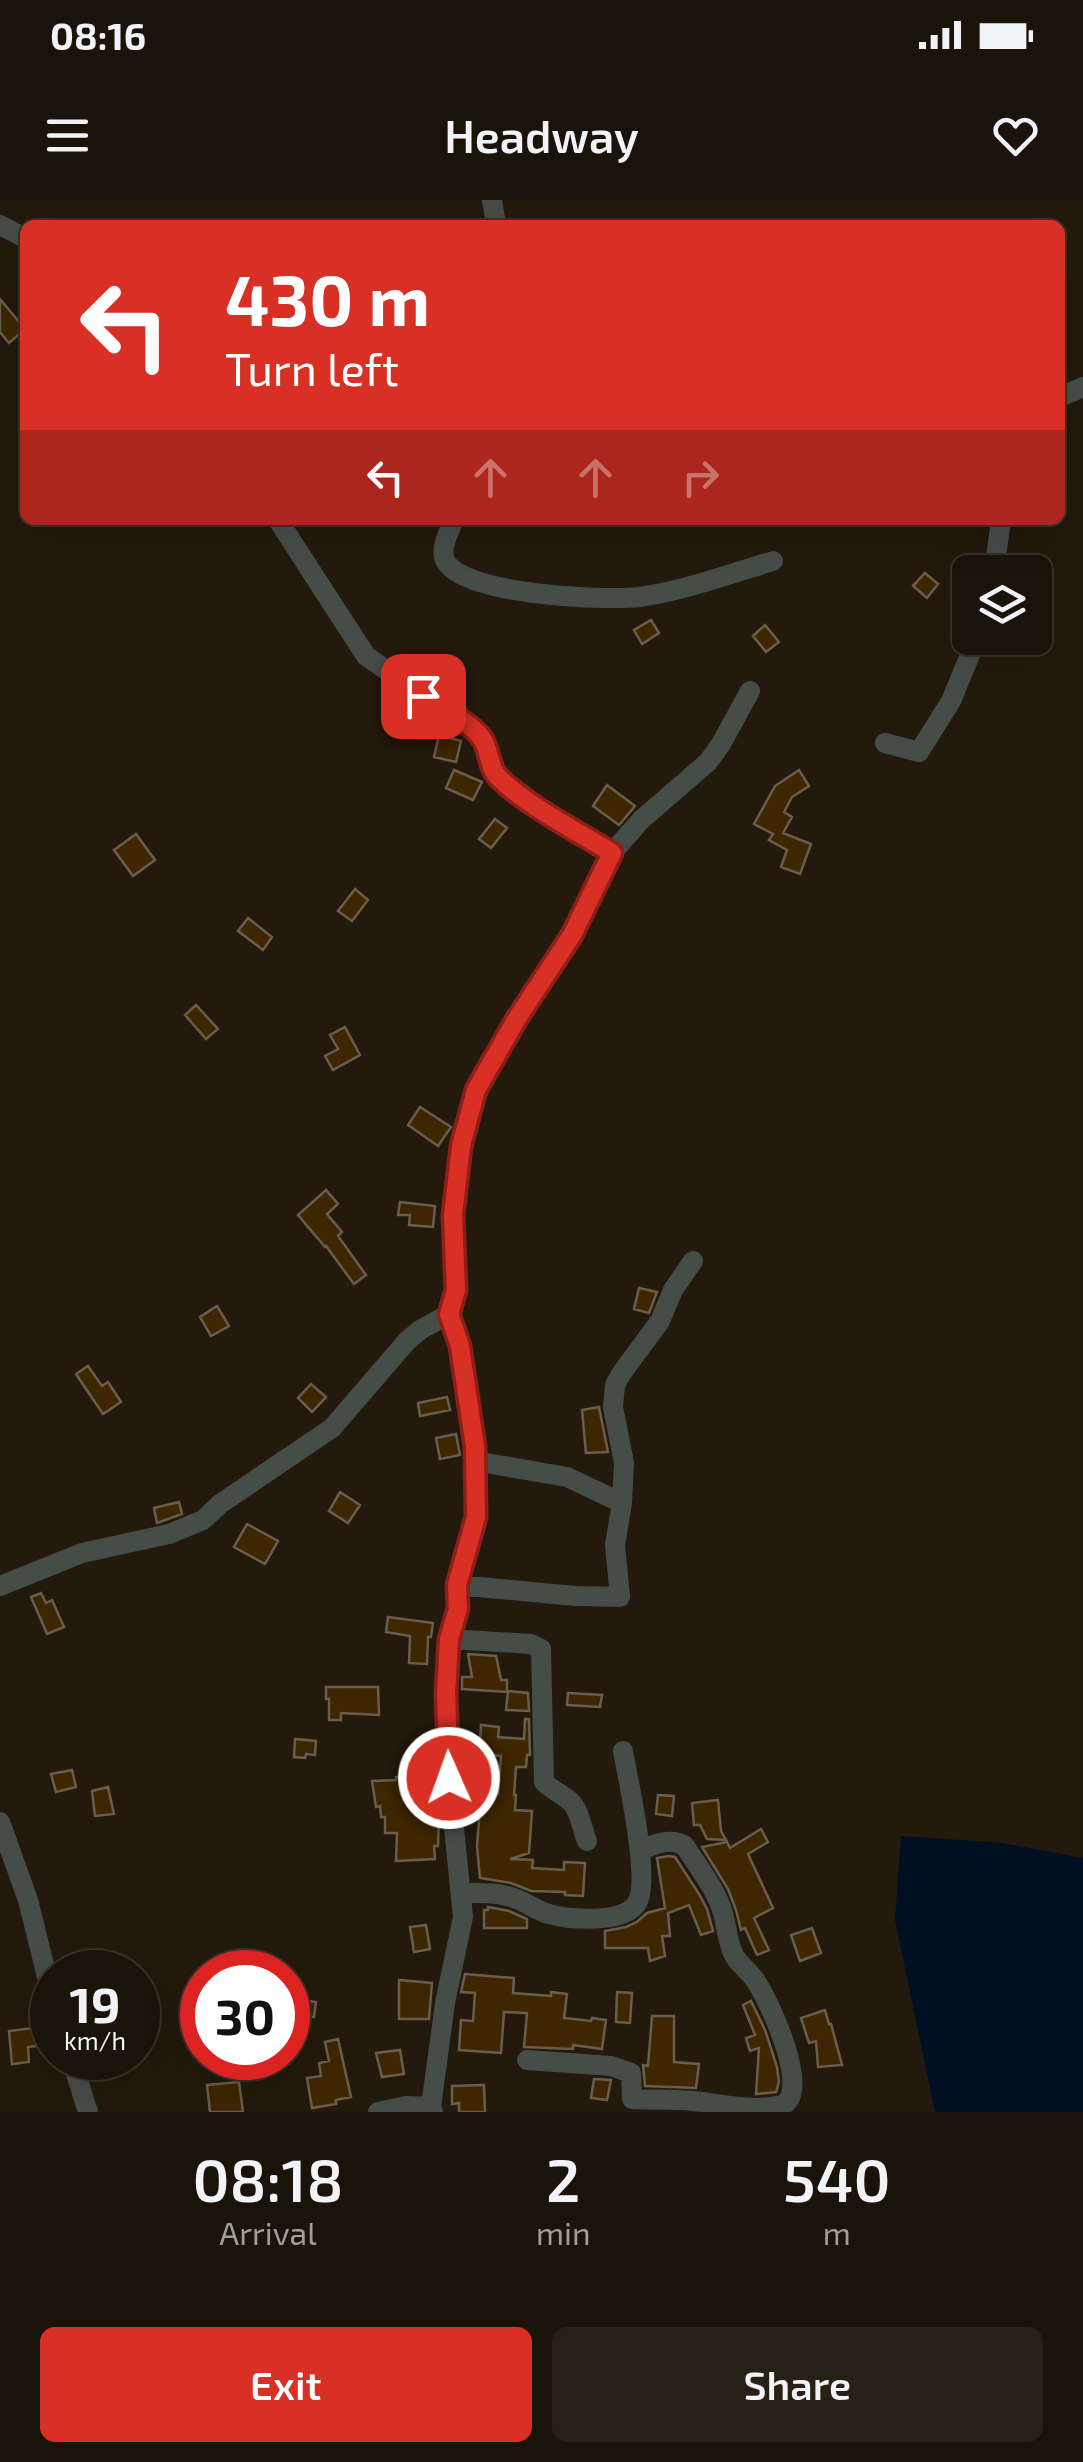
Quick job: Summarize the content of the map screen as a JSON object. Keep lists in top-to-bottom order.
{
  "page": {
    "status": "08:16",
    "header": "Headway",
    "turn": ["430 m", "Turn left"],
    "speed": "19 km/h",
    "limit": "30",
    "eta": [
      "08:18",
      "Arrival",
      "2",
      "min",
      "540",
      "m"
    ],
    "buttons": ["Exit", "Share"]
  }
}
